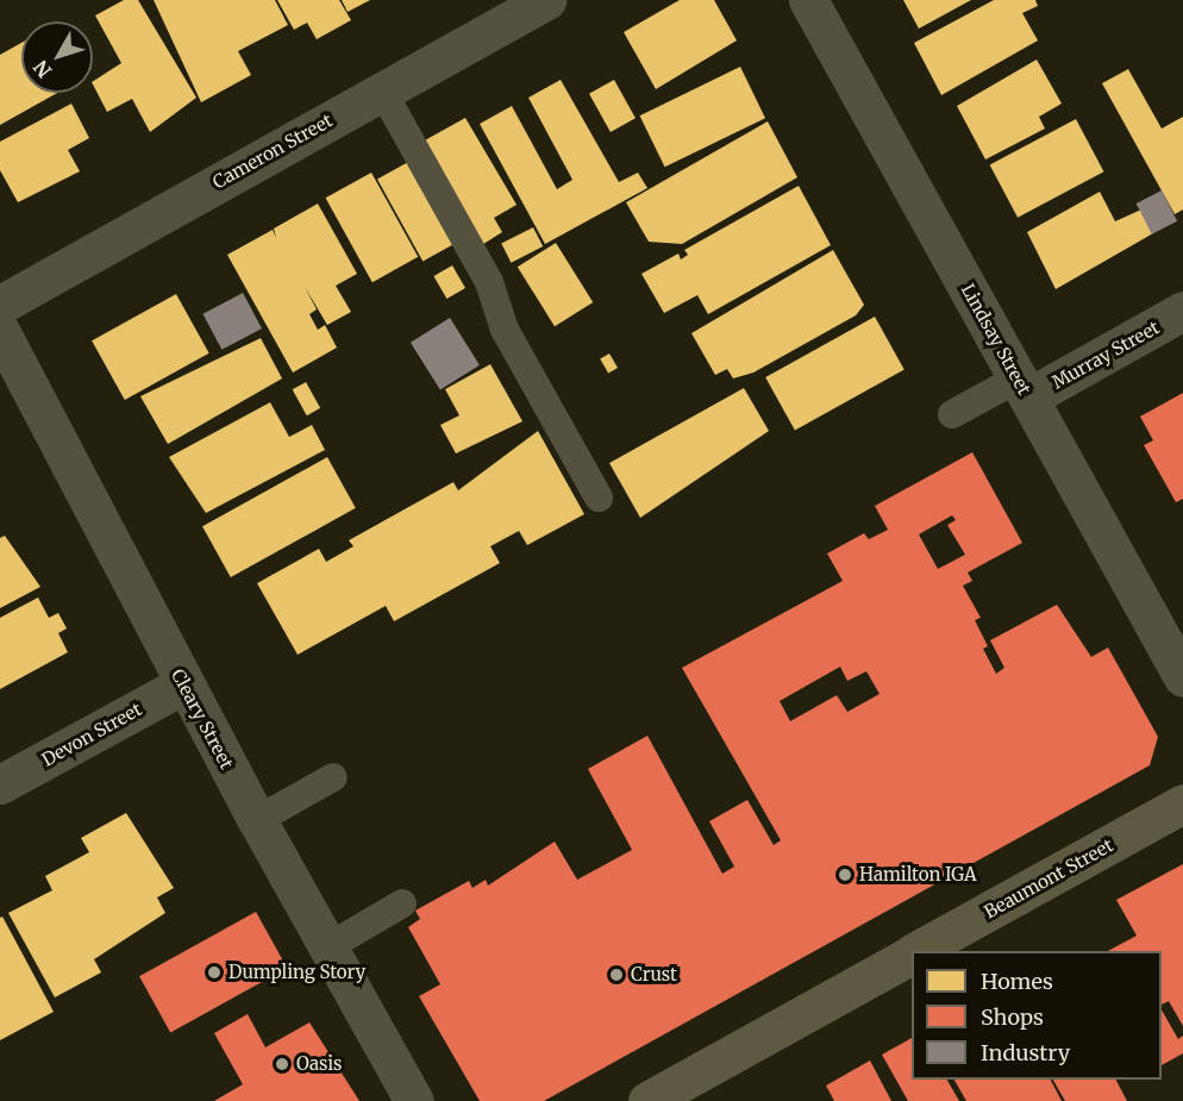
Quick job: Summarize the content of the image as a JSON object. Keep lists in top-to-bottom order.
{
  "streets": {
    "main road": ["Beaumont Street"],
    "street": [
      "Cameron Street",
      "Lindsay Street",
      "Murray Street",
      "Cleary Street",
      "Devon Street"
    ]
  },
  "crossings": [
    ["Lindsay Street", "Murray Street"],
    ["Cleary Street", "Devon Street"]
  ],
  "places": [
    "Hamilton IGA",
    "Dumpling Story",
    "Crust",
    "Oasis"
  ],
  "legend": ["Homes", "Shops", "Industry"],
  "north": "bottom left"
}
